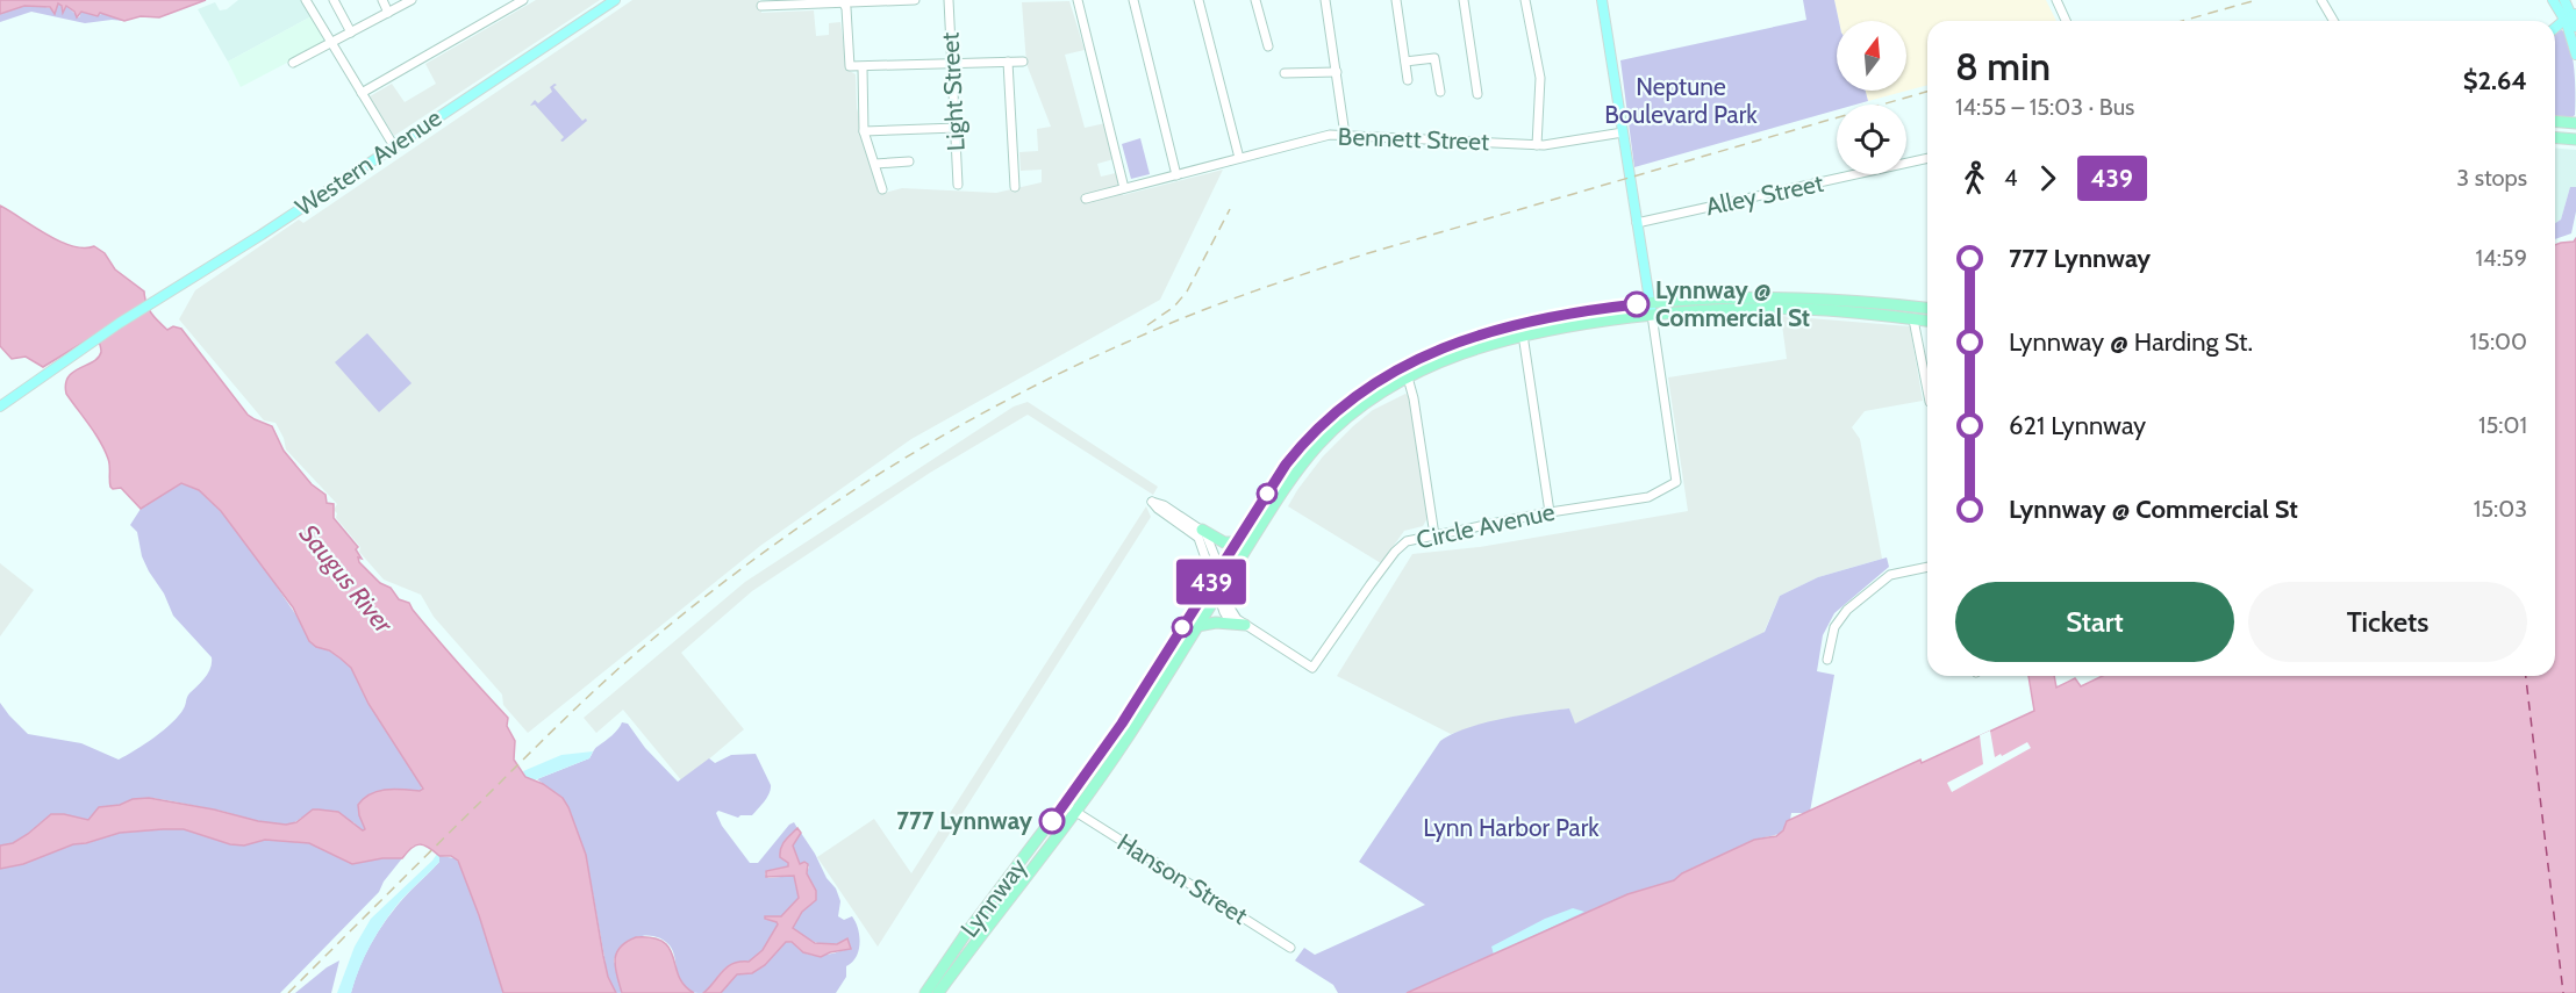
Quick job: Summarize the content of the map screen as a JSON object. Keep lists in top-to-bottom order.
{
  "streets": {
    "highway": ["Lynnway"],
    "main road": ["Western Avenue"],
    "street": [
      "Light Street",
      "Bennett Street",
      "Alley Street",
      "Circle Avenue",
      "Hanson Street"
    ]
  },
  "crossings": [
    ["Circle Avenue", "Lynnway"],
    ["Hanson Street", "Lynnway"]
  ],
  "water": ["Saugus River"],
  "parks": ["Neptune Boulevard Park", "Lynn Harbor Park"],
  "places": ["Lynnway @ Commercial St", "777 Lynnway"],
  "lines": ["bus line 439"],
  "north": "top",
  "page": {
    "on_map": "439",
    "heading": ["8 min", "14:55 – 15:03 · Bus", "$2.64"],
    "legs": ["4", "439", "3 stops"],
    "list": [
      {
        "name": "777 Lynnway",
        "value": "14:59"
      },
      {
        "name": "Lynnway @ Harding St.",
        "value": "15:00"
      },
      {
        "name": "621 Lynnway",
        "value": "15:01"
      },
      {
        "name": "Lynnway @ Commercial St",
        "value": "15:03"
      }
    ],
    "buttons": ["Start", "Tickets"]
  }
}
